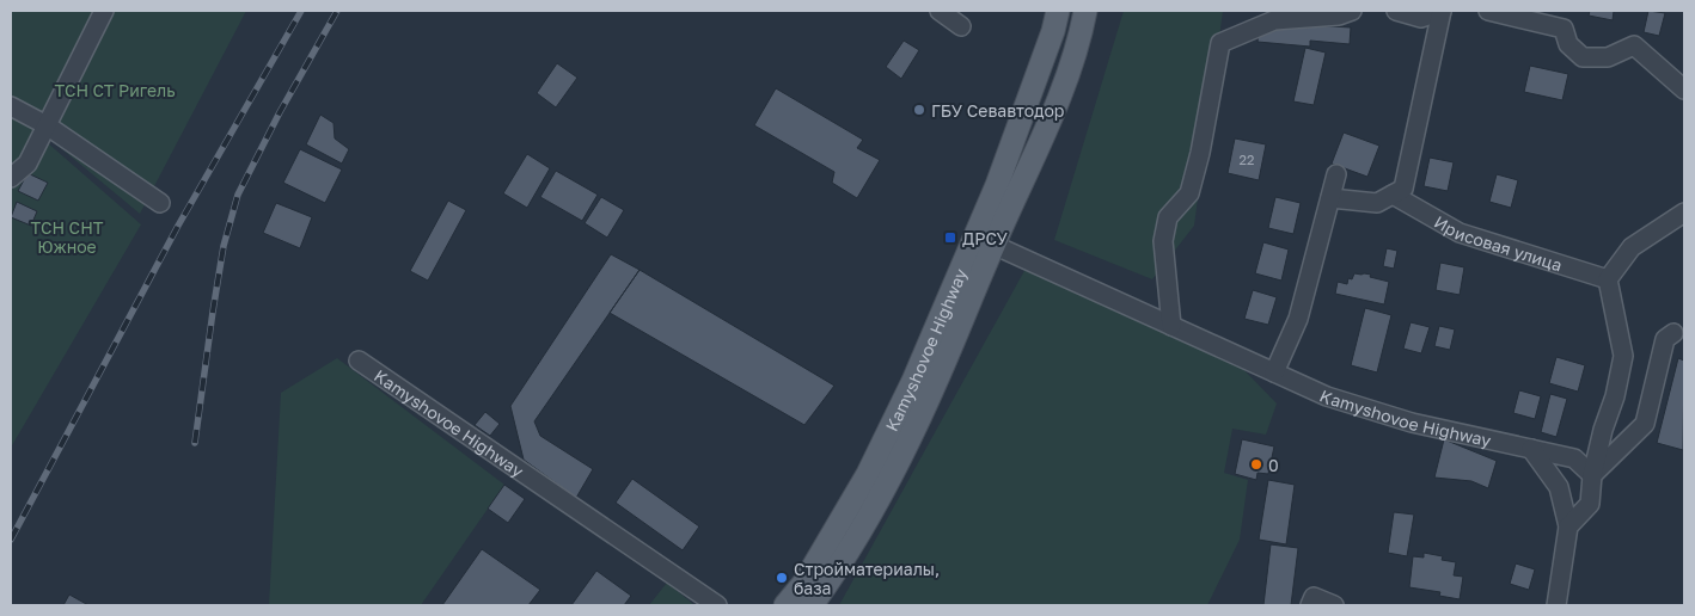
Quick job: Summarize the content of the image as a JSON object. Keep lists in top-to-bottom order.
{
  "streets": {
    "main road": ["Kamyshovoe Highway"],
    "street": ["Ирисовая улица"]
  },
  "parks": ["ТСН СТ Ригель", "ТСН СНТ Южное"],
  "places": {
    "other": ["ГБУ Севавтодор", "0", "Стройматериалы, база"],
    "transit": ["ДРСУ"]
  },
  "house_numbers": ["22"]
}
